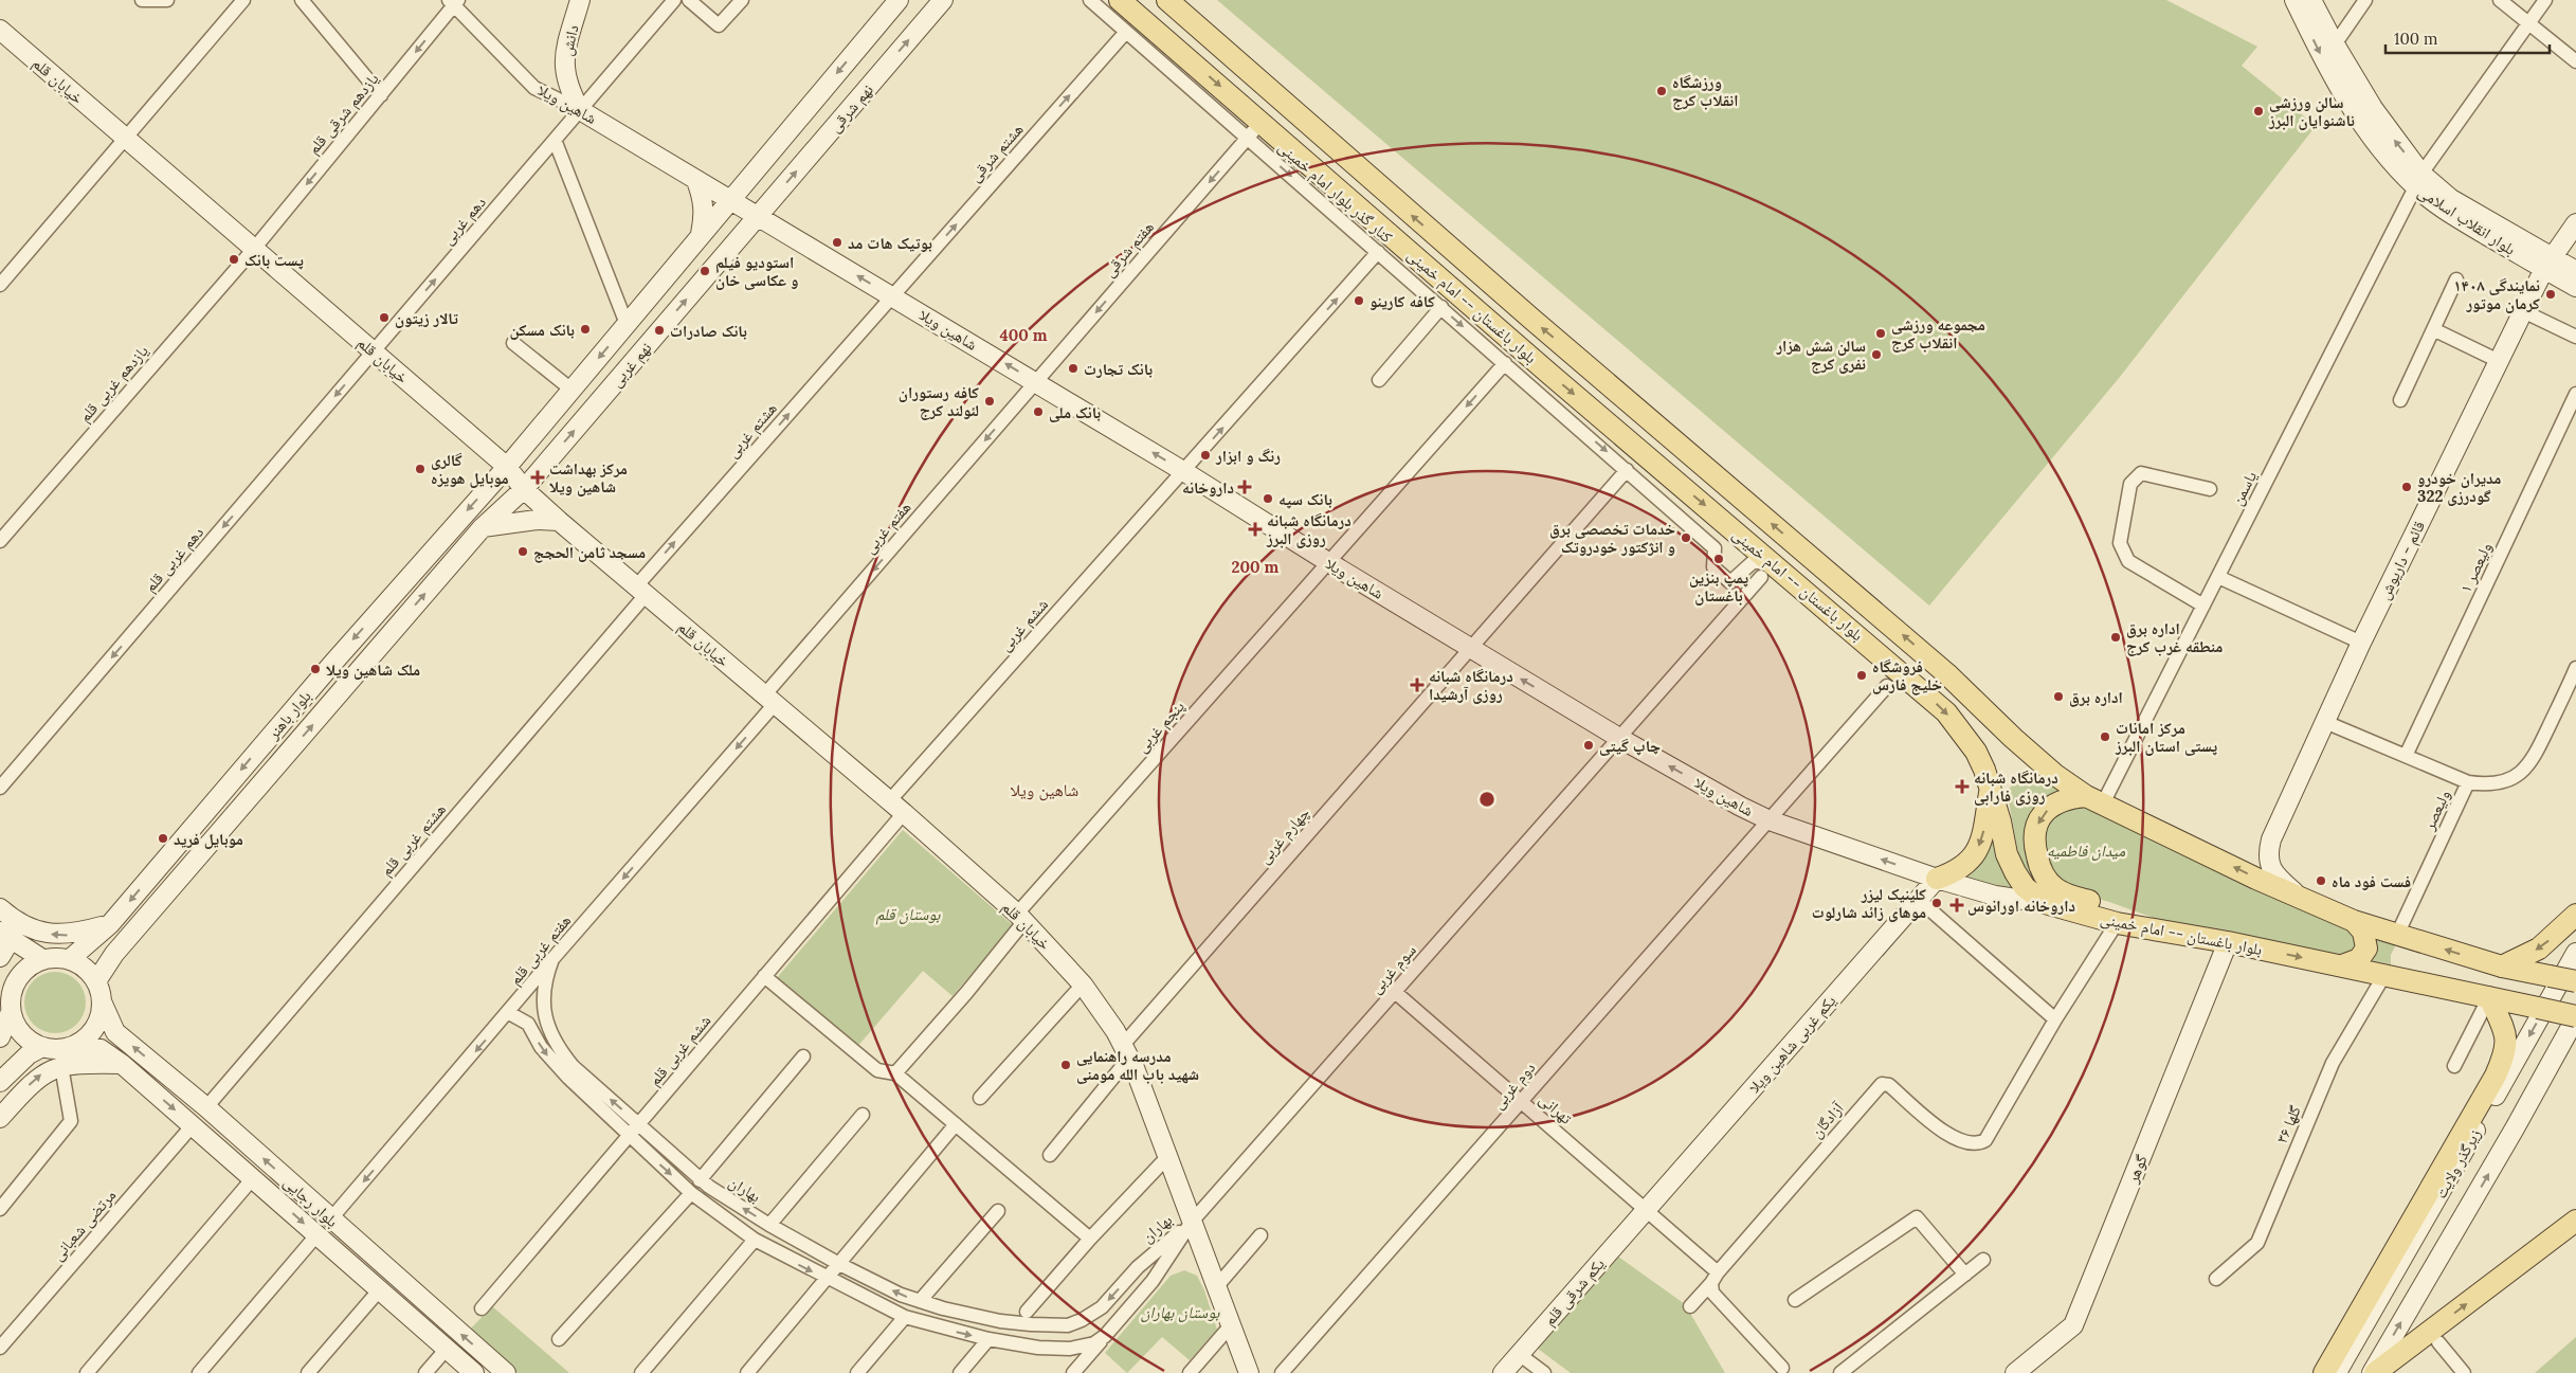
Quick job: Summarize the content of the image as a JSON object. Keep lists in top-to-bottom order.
{
  "streets": {
    "main road": ["بلوار باغستان -- امام خمینی"],
    "street": [
      "دانش",
      "خیابان قلم",
      "شاهین ویلا",
      "نهم شرقی",
      "یازدهم شرقی قلم",
      "هشتم شرقی",
      "کنار گذر بلوار امام خمینی",
      "دهم غربی",
      "بلوار انقلاب اسلامی",
      "هفتم شرقی",
      "نهم غربی",
      "یازدهم غربی قلم",
      "هشتم غربی",
      "یاسمن",
      "هفتم غربی",
      "دهم غربی قلم",
      "قائم - داریوش",
      "ولیعصر ۱",
      "ششم غربی",
      "بلوار باهنر",
      "پنجم غربی",
      "ولیعصر",
      "چهارم غربی",
      "هشتم غربی قلم",
      "هفتم غربی قلم",
      "سوم غربی",
      "یکم غربی شاهین ویلا",
      "ششم غربی قلم",
      "دوم غربی",
      "تهرانی",
      "آزادگان",
      "۳۶ گلها",
      "زیرگذر ولایت",
      "گوهر",
      "بهاران",
      "بلوار رجایی",
      "مرتضی شعبانی",
      "یکم شرقی قلم"
    ]
  },
  "crossings": [
    ["دانش", "شاهین ویلا"],
    ["دانش", "دهم غربی"],
    ["خیابان قلم", "یازدهم شرقی قلم"],
    ["خیابان قلم", "دهم غربی"],
    ["خیابان قلم", "نهم غربی"],
    ["خیابان قلم", "یازدهم غربی قلم"],
    ["خیابان قلم", "هشتم غربی"],
    ["خیابان قلم", "هفتم غربی"],
    ["خیابان قلم", "دهم غربی قلم"],
    ["خیابان قلم", "ششم غربی"],
    ["خیابان قلم", "بلوار باهنر"],
    ["خیابان قلم", "پنجم غربی"],
    ["خیابان قلم", "چهارم غربی"],
    ["خیابان قلم", "هشتم غربی قلم"],
    ["خیابان قلم", "هفتم غربی قلم"],
    ["خیابان قلم", "سوم غربی"],
    ["خیابان قلم", "ششم غربی قلم"],
    ["خیابان قلم", "بهاران"],
    ["شاهین ویلا", "نهم شرقی"],
    ["شاهین ویلا", "یازدهم شرقی قلم"],
    ["شاهین ویلا", "هشتم شرقی"],
    ["شاهین ویلا", "دهم غربی"],
    ["شاهین ویلا", "هفتم شرقی"],
    ["شاهین ویلا", "بلوار باغستان -- امام خمینی"],
    ["شاهین ویلا", "نهم غربی"],
    ["شاهین ویلا", "هشتم غربی"],
    ["شاهین ویلا", "هفتم غربی"],
    ["شاهین ویلا", "ششم غربی"],
    ["شاهین ویلا", "پنجم غربی"],
    ["شاهین ویلا", "چهارم غربی"],
    ["شاهین ویلا", "سوم غربی"],
    ["شاهین ویلا", "یکم غربی شاهین ویلا"],
    ["شاهین ویلا", "دوم غربی"],
    ["نهم شرقی", "نهم غربی"],
    ["یازدهم شرقی قلم", "یازدهم غربی قلم"],
    ["هشتم شرقی", "کنار گذر بلوار امام خمینی"],
    ["هشتم شرقی", "هشتم غربی"],
    ["کنار گذر بلوار امام خمینی", "هفتم شرقی"],
    ["کنار گذر بلوار امام خمینی", "بلوار باغستان -- امام خمینی"],
    ["کنار گذر بلوار امام خمینی", "ششم غربی"],
    ["کنار گذر بلوار امام خمینی", "پنجم غربی"],
    ["کنار گذر بلوار امام خمینی", "چهارم غربی"],
    ["کنار گذر بلوار امام خمینی", "سوم غربی"],
    ["دهم غربی", "دهم غربی قلم"],
    ["بلوار انقلاب اسلامی", "یاسمن"],
    ["بلوار انقلاب اسلامی", "قائم - داریوش"],
    ["هفتم شرقی", "بلوار باغستان -- امام خمینی"],
    ["هفتم شرقی", "هفتم غربی"],
    ["بلوار باغستان -- امام خمینی", "یاسمن"],
    ["بلوار باغستان -- امام خمینی", "قائم - داریوش"],
    ["بلوار باغستان -- امام خمینی", "ولیعصر"],
    ["بلوار باغستان -- امام خمینی", "سوم غربی"],
    ["بلوار باغستان -- امام خمینی", "۳۶ گلها"],
    ["بلوار باغستان -- امام خمینی", "زیرگذر ولایت"],
    ["بلوار باغستان -- امام خمینی", "گوهر"],
    ["نهم غربی", "بلوار باهنر"],
    ["هشتم غربی", "هشتم غربی قلم"],
    ["هفتم غربی", "هفتم غربی قلم"],
    ["قائم - داریوش", "ولیعصر"],
    ["ولیعصر ۱", "ولیعصر"],
    ["ششم غربی", "ششم غربی قلم"],
    ["بلوار باهنر", "بلوار رجایی"],
    ["هشتم غربی قلم", "بلوار رجایی"],
    ["هفتم غربی قلم", "بهاران"],
    ["هفتم غربی قلم", "بلوار رجایی"],
    ["سوم غربی", "تهرانی"],
    ["سوم غربی", "بهاران"],
    ["یکم غربی شاهین ویلا", "تهرانی"],
    ["یکم غربی شاهین ویلا", "یکم شرقی قلم"],
    ["ششم غربی قلم", "بهاران"],
    ["دوم غربی", "تهرانی"],
    ["تهرانی", "آزادگان"],
    ["تهرانی", "یکم شرقی قلم"],
    ["بلوار رجایی", "مرتضی شعبانی"]
  ],
  "one_way": [
    "شاهین ویلا",
    "یازدهم شرقی قلم",
    "هشتم شرقی",
    "کنار گذر بلوار امام خمینی",
    "دهم غربی",
    "هفتم شرقی",
    "هشتم غربی",
    "هفتم غربی",
    "دهم غربی قلم",
    "هفتم غربی قلم"
  ],
  "districts": ["شاهین ویلا"],
  "parks": ["میدان فاطمیه", "بوستان قلم", "بوستان بهاران"],
  "places": {
    "other": [
      "ورزشگاه انقلاب کرج",
      "سالن ورزشی ناشنوایان البرز",
      "بوتیک هات مد",
      "پست بانک",
      "استودیو فیلم و عکاسی خان",
      "نمایندگی ۱۴۰۸ کرمان موتور",
      "کافه کارینو",
      "تالار زیتون",
      "بانک مسکن",
      "بانک صادرات",
      "مجموعه ورزشی انقلاب کرج",
      "سالن شش هزار نفری کرج",
      "بانک تجارت",
      "کافه رستوران لئولند کرج",
      "بانک ملی",
      "رنگ و ابزار",
      "گالری موبایل هویزه",
      "مدیران خودرو گودرزی 322",
      "بانک سپه",
      "خدمات تخصصی برق و انژکتور خودروتک",
      "مسجد ثامن الحجج",
      "پمپ بنزین باغستان",
      "اداره برق منطقه غرب کرج",
      "ملک شاهین ویلا",
      "فروشگاه خلیج فارس",
      "اداره برق",
      "مرکز امانات پستی استان البرز",
      "چاپ گیتی",
      "موبایل فرید",
      "فست فود ماه",
      "کلینیک لیزر موهای زائد شارلوت",
      "مدرسه راهنمایی شهید باب الله مومنی"
    ],
    "health": [
      "مرکز بهداشت شاهین ویلا",
      "داروخانه",
      "درمانگاه شبانه روزی البرز",
      "درمانگاه شبانه روزی آرشیدا",
      "درمانگاه شبانه روزی فارابی",
      "داروخانه اورانوس"
    ]
  },
  "scale_bar": "100 m",
  "rings": ["400 m", "200 m"]
}
